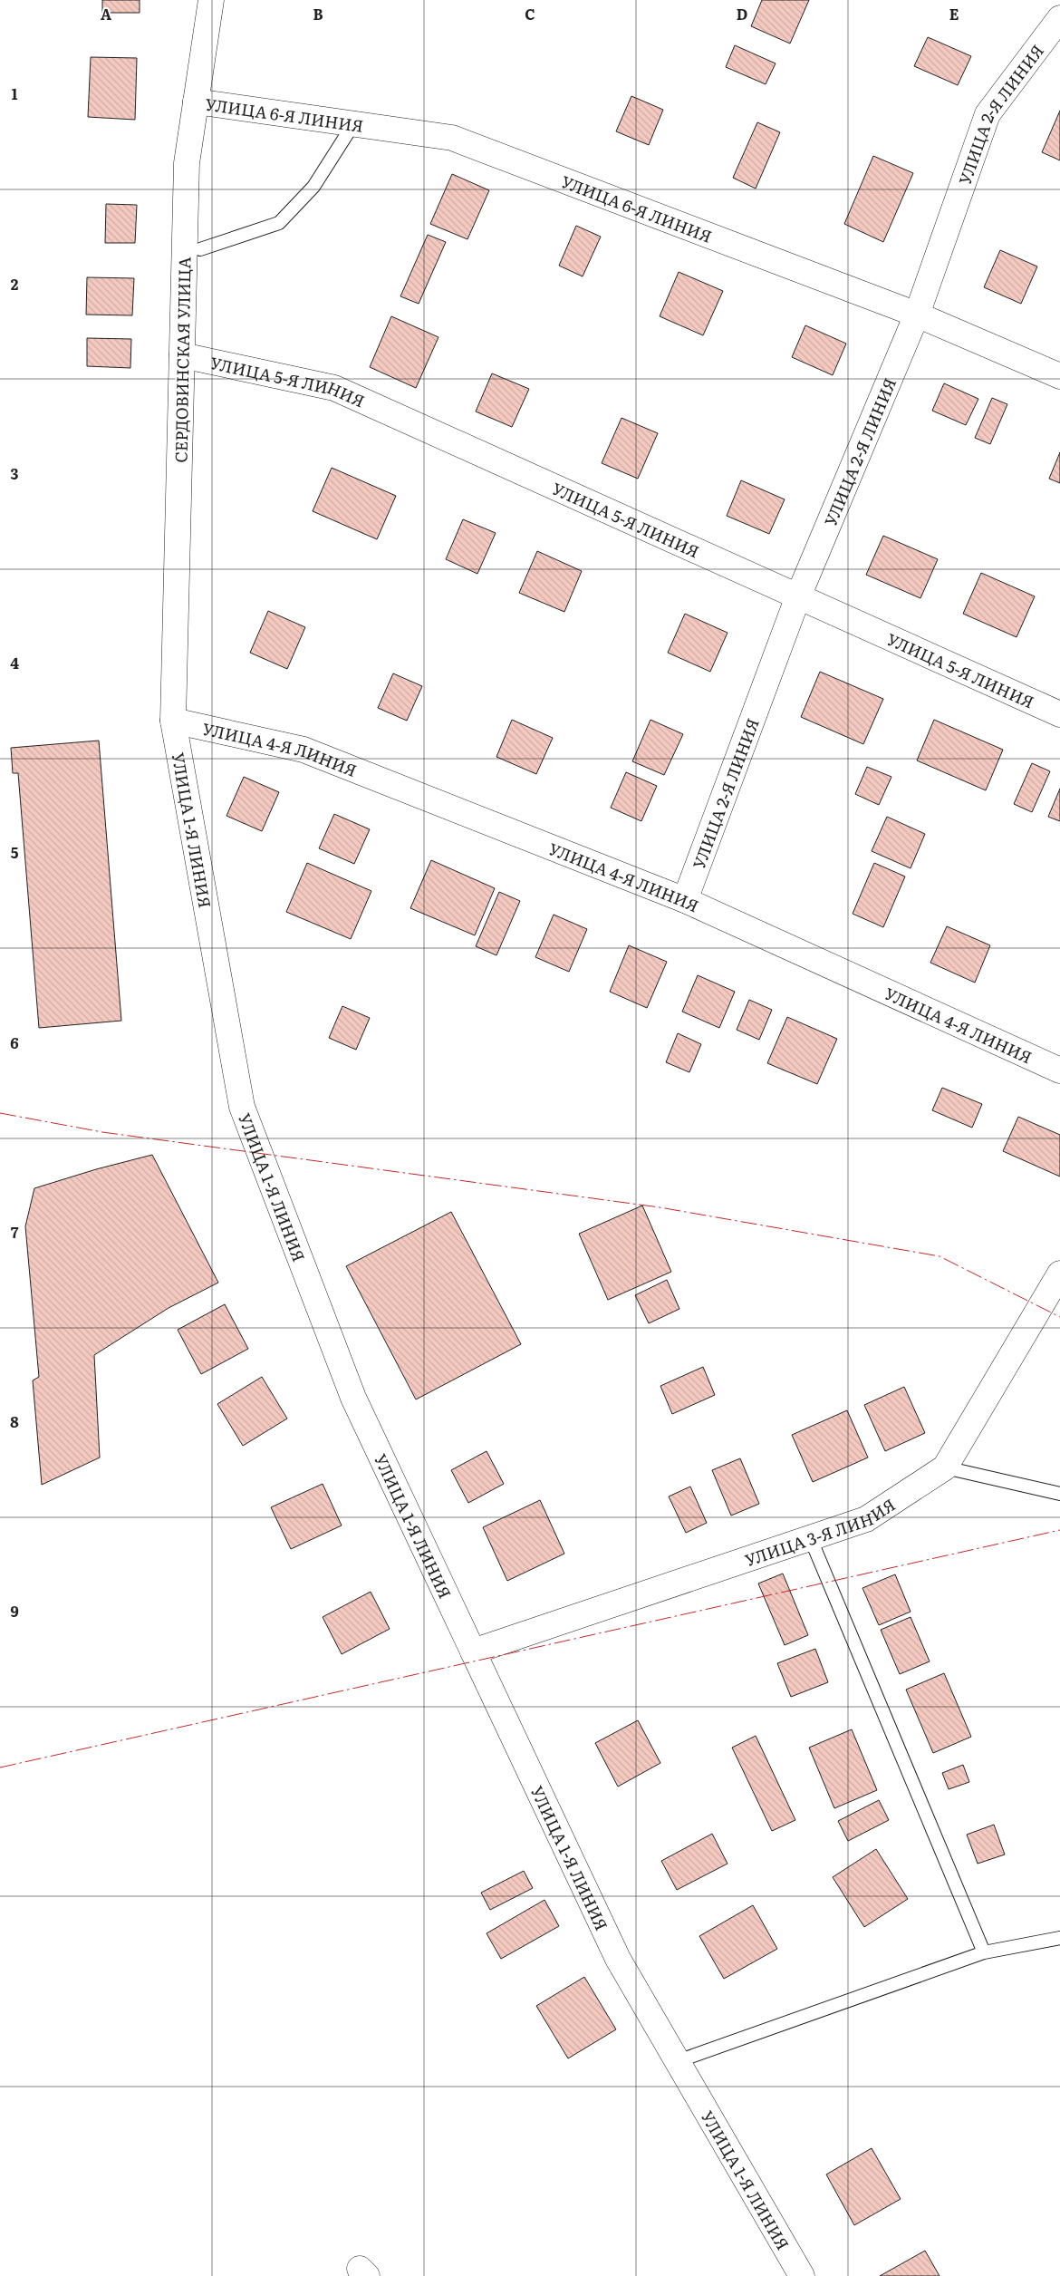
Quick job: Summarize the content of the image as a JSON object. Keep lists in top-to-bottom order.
{
  "streets": {
    "street": [
      "УЛИЦА 6-Я ЛИНИЯ",
      "УЛИЦА 2-Я ЛИНИЯ",
      "СЕРДОВИНСКАЯ УЛИЦА",
      "УЛИЦА 5-Я ЛИНИЯ",
      "УЛИЦА 4-Я ЛИНИЯ",
      "УЛИЦА 1-Я ЛИНИЯ",
      "УЛИЦА 3-Я ЛИНИЯ"
    ]
  },
  "crossings": [
    ["УЛИЦА 6-Я ЛИНИЯ", "УЛИЦА 2-Я ЛИНИЯ"],
    ["УЛИЦА 6-Я ЛИНИЯ", "СЕРДОВИНСКАЯ УЛИЦА"],
    ["УЛИЦА 2-Я ЛИНИЯ", "УЛИЦА 5-Я ЛИНИЯ"],
    ["УЛИЦА 2-Я ЛИНИЯ", "УЛИЦА 4-Я ЛИНИЯ"],
    ["СЕРДОВИНСКАЯ УЛИЦА", "УЛИЦА 5-Я ЛИНИЯ"],
    ["СЕРДОВИНСКАЯ УЛИЦА", "УЛИЦА 4-Я ЛИНИЯ"],
    ["СЕРДОВИНСКАЯ УЛИЦА", "УЛИЦА 1-Я ЛИНИЯ"],
    ["УЛИЦА 4-Я ЛИНИЯ", "УЛИЦА 1-Я ЛИНИЯ"],
    ["УЛИЦА 1-Я ЛИНИЯ", "УЛИЦА 3-Я ЛИНИЯ"]
  ],
  "grid": {
    "columns": [
      "A",
      "B",
      "C",
      "D",
      "E"
    ],
    "rows": [
      "1",
      "2",
      "3",
      "4",
      "5",
      "6",
      "7",
      "8",
      "9"
    ]
  }
}
